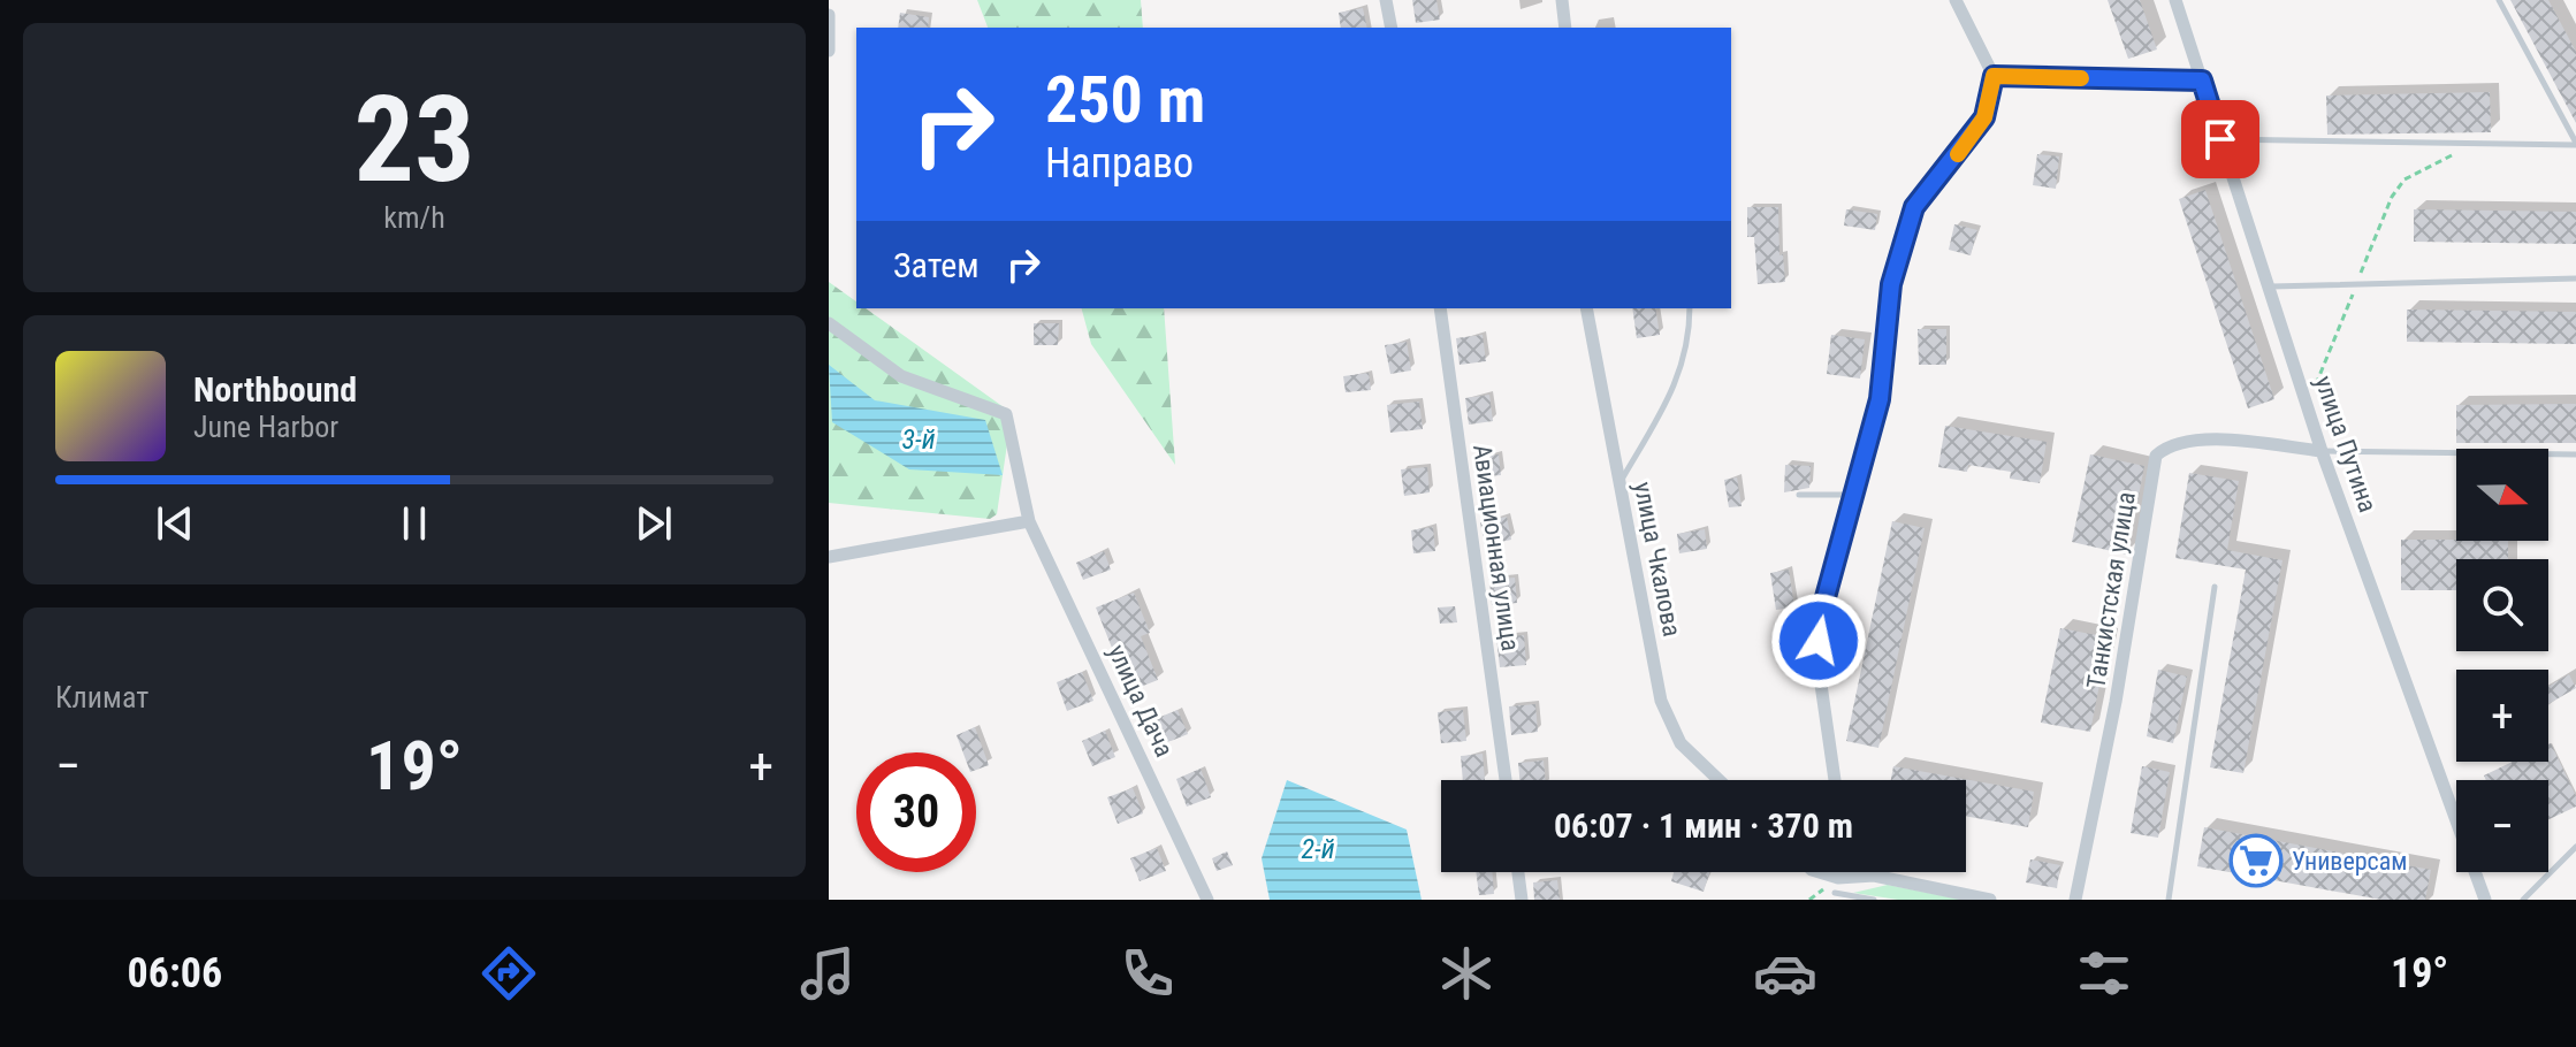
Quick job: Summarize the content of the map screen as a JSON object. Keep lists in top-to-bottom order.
{
  "streets": {
    "street": [
      "улица Путина",
      "Авиационная улица",
      "улица Чкалова",
      "Танкистская улица",
      "улица Дача"
    ]
  },
  "crossings": [
    ["улица Путина", "Танкистская улица"]
  ],
  "water": ["3-й", "2-й"],
  "places": {
    "supermarket": ["Универсам"]
  },
  "north": "right",
  "page": {
    "tile": [
      ["23", "km/h"],
      "Климат"
    ],
    "turn": ["250 m", "Направо"],
    "then": "Затем",
    "song": ["Northbound", "June Harbor"],
    "map_buttons": ["+", "−"],
    "heat": ["−", "19°", "+"],
    "limit": "30",
    "trip": "06:07 · 1 мин · 370 m",
    "tabs": ["06:06", "19°"]
  }
}
